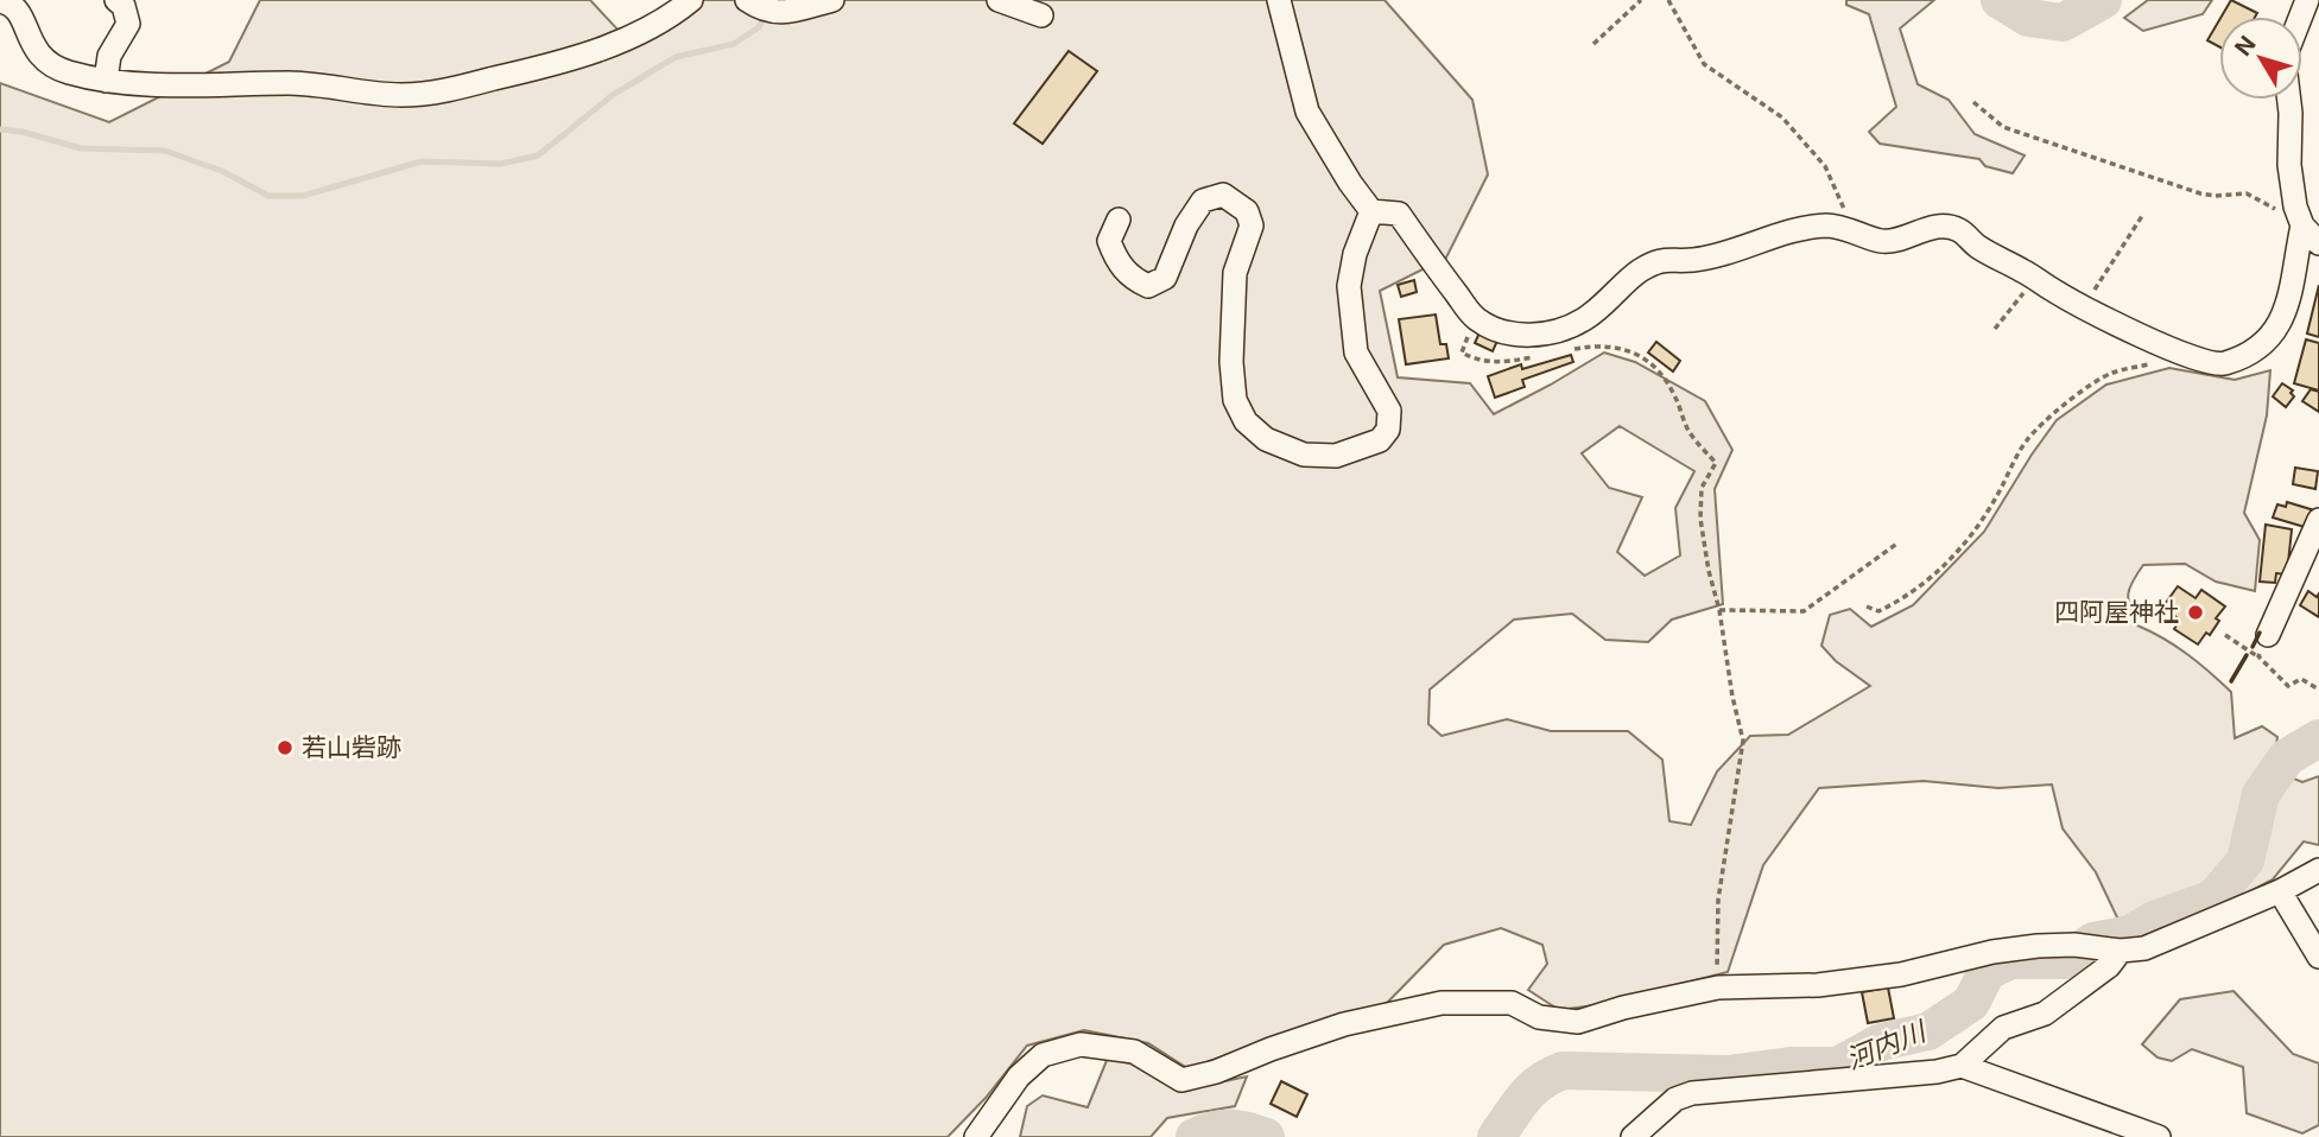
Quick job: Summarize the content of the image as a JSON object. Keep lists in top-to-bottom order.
{
  "water": ["河内川"],
  "places": ["四阿屋神社", "若山砦跡"],
  "north": "top left"
}
